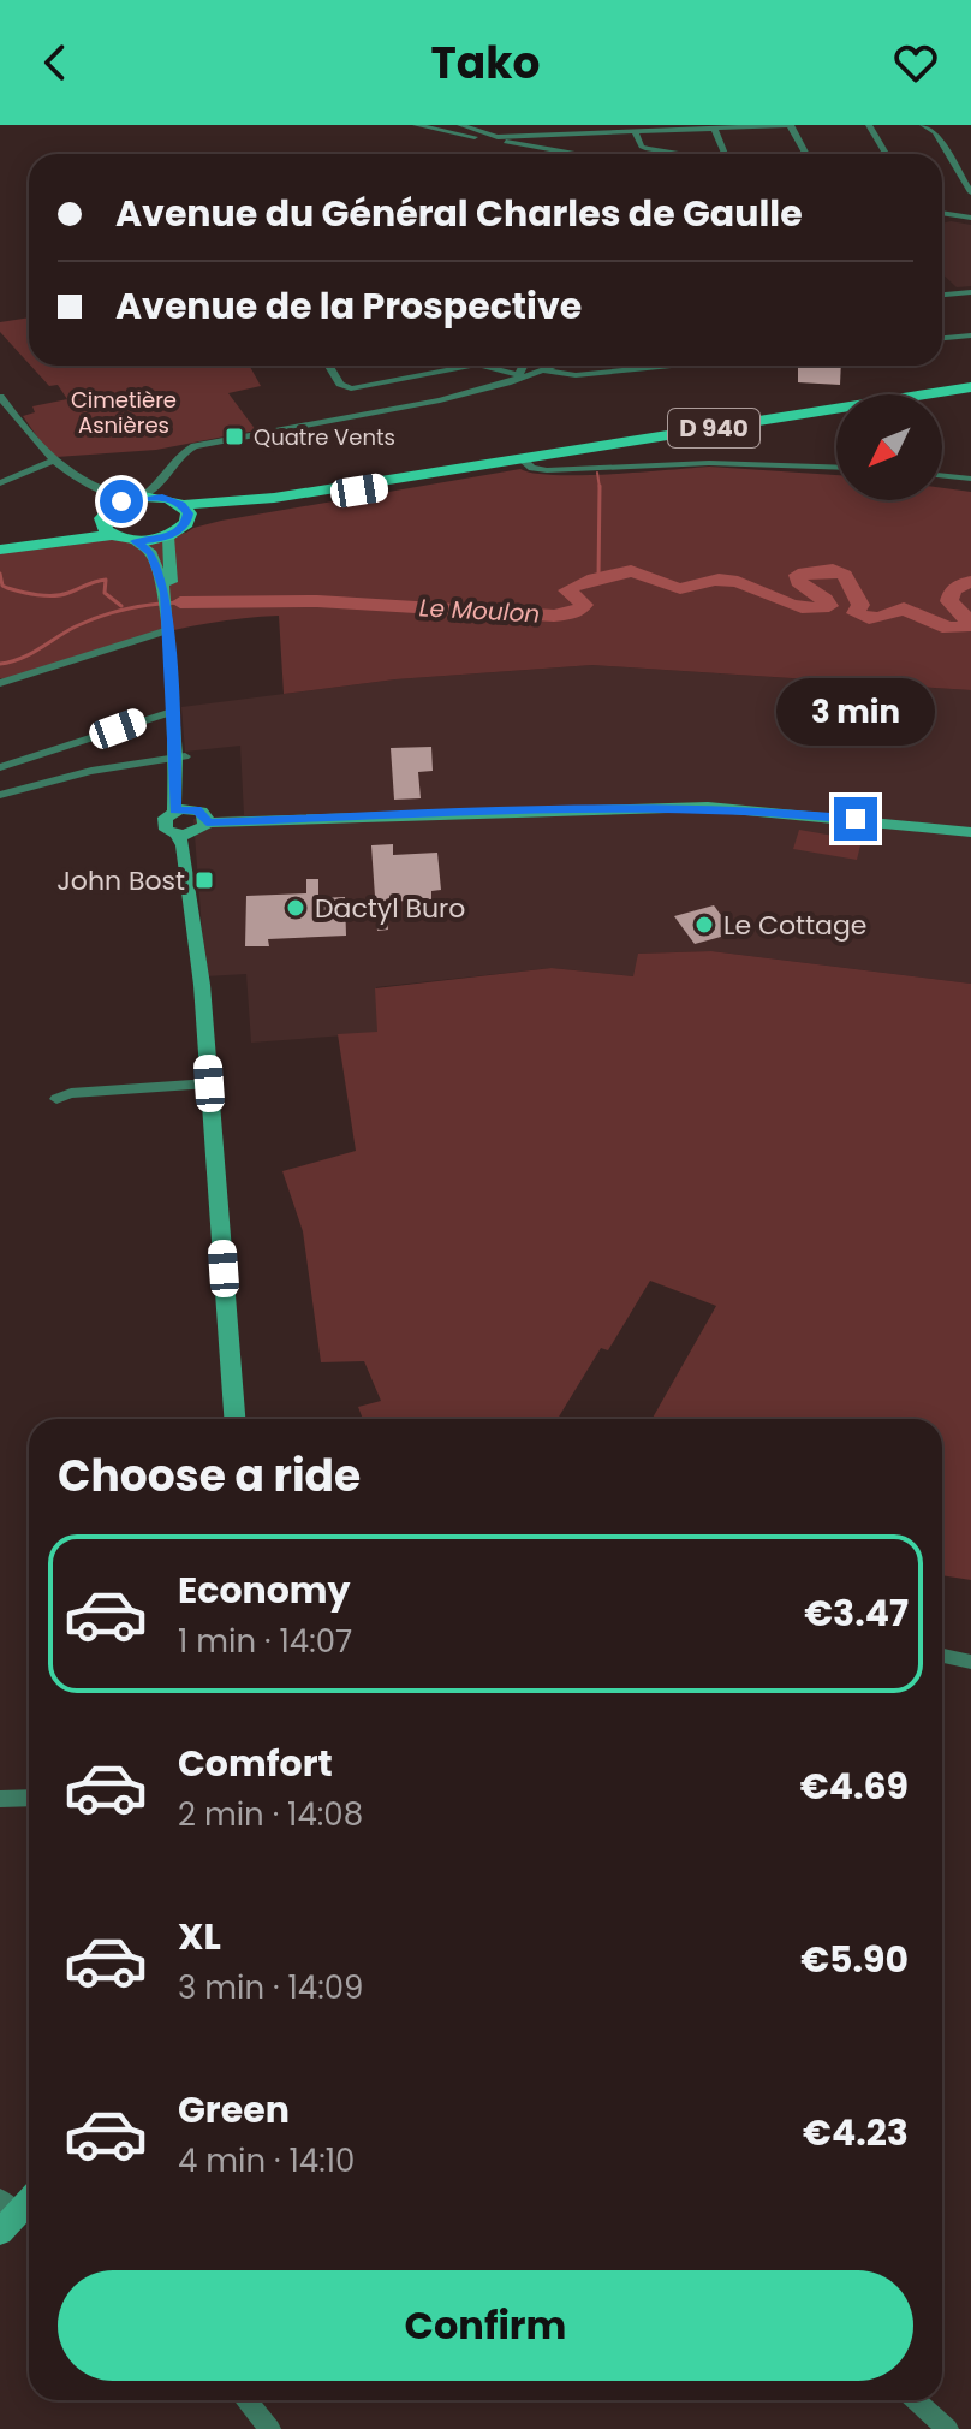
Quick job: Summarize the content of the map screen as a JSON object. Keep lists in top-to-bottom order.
{
  "streets": {
    "main road": ["D 940"]
  },
  "water": ["Le Moulon"],
  "parks": ["Cimetière Asnières"],
  "places": {
    "transit": ["Quatre Vents", "John Bost"],
    "other": ["Dactyl Buro", "Le Cottage"]
  },
  "north": "bottom left",
  "page": {
    "header": "Tako",
    "banner": ["Avenue du Général Charles de Gaulle", "Avenue de la Prospective"],
    "bubble": "3 min",
    "heading": "Choose a ride",
    "list": [
      {
        "name": "Economy",
        "note": "1 min · 14:07",
        "value": "€3.47"
      },
      {
        "name": "Comfort",
        "note": "2 min · 14:08",
        "value": "€4.69"
      },
      {
        "name": "XL",
        "note": "3 min · 14:09",
        "value": "€5.90"
      },
      {
        "name": "Green",
        "note": "4 min · 14:10",
        "value": "€4.23"
      }
    ],
    "buttons": "Confirm"
  }
}
